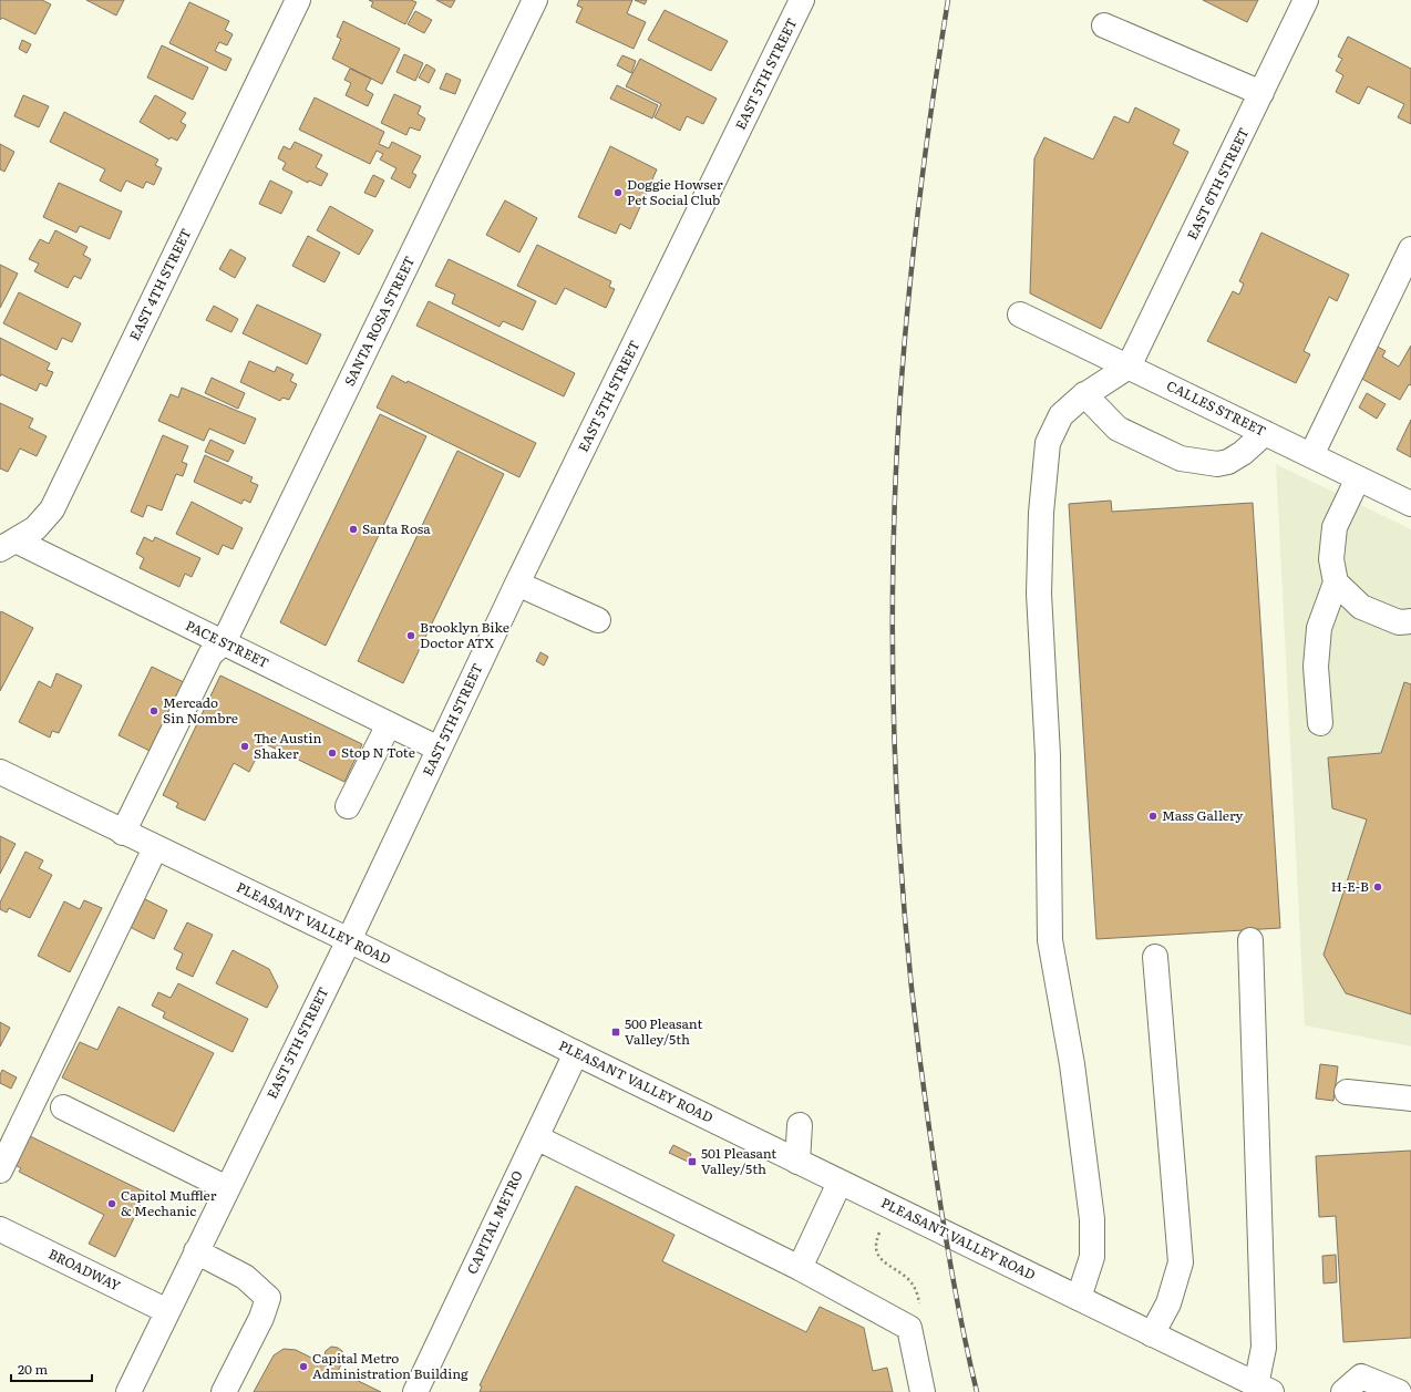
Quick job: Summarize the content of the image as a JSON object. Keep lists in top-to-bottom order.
{
  "streets": {
    "street": [
      "EAST 5TH STREET",
      "EAST 6TH STREET",
      "EAST 4TH STREET",
      "SANTA ROSA STREET",
      "CALLES STREET",
      "PACE STREET",
      "PLEASANT VALLEY ROAD",
      "CAPITAL METRO",
      "BROADWAY"
    ]
  },
  "crossings": [
    ["EAST 5TH STREET", "PACE STREET"],
    ["EAST 5TH STREET", "PLEASANT VALLEY ROAD"],
    ["EAST 5TH STREET", "BROADWAY"],
    ["EAST 6TH STREET", "CALLES STREET"],
    ["EAST 4TH STREET", "PACE STREET"],
    ["SANTA ROSA STREET", "PACE STREET"],
    ["SANTA ROSA STREET", "PLEASANT VALLEY ROAD"],
    ["PLEASANT VALLEY ROAD", "CAPITAL METRO"]
  ],
  "places": {
    "other": [
      "Doggie Howser Pet Social Club",
      "Santa Rosa",
      "Brooklyn Bike Doctor ATX",
      "Mercado Sin Nombre",
      "The Austin Shaker",
      "Stop N Tote",
      "Mass Gallery",
      "H-E-B",
      "Capitol Muffler & Mechanic",
      "Capital Metro Administration Building"
    ],
    "transit": ["500 Pleasant Valley/5th", "501 Pleasant Valley/5th"]
  },
  "scale_bar": "20 m"
}
